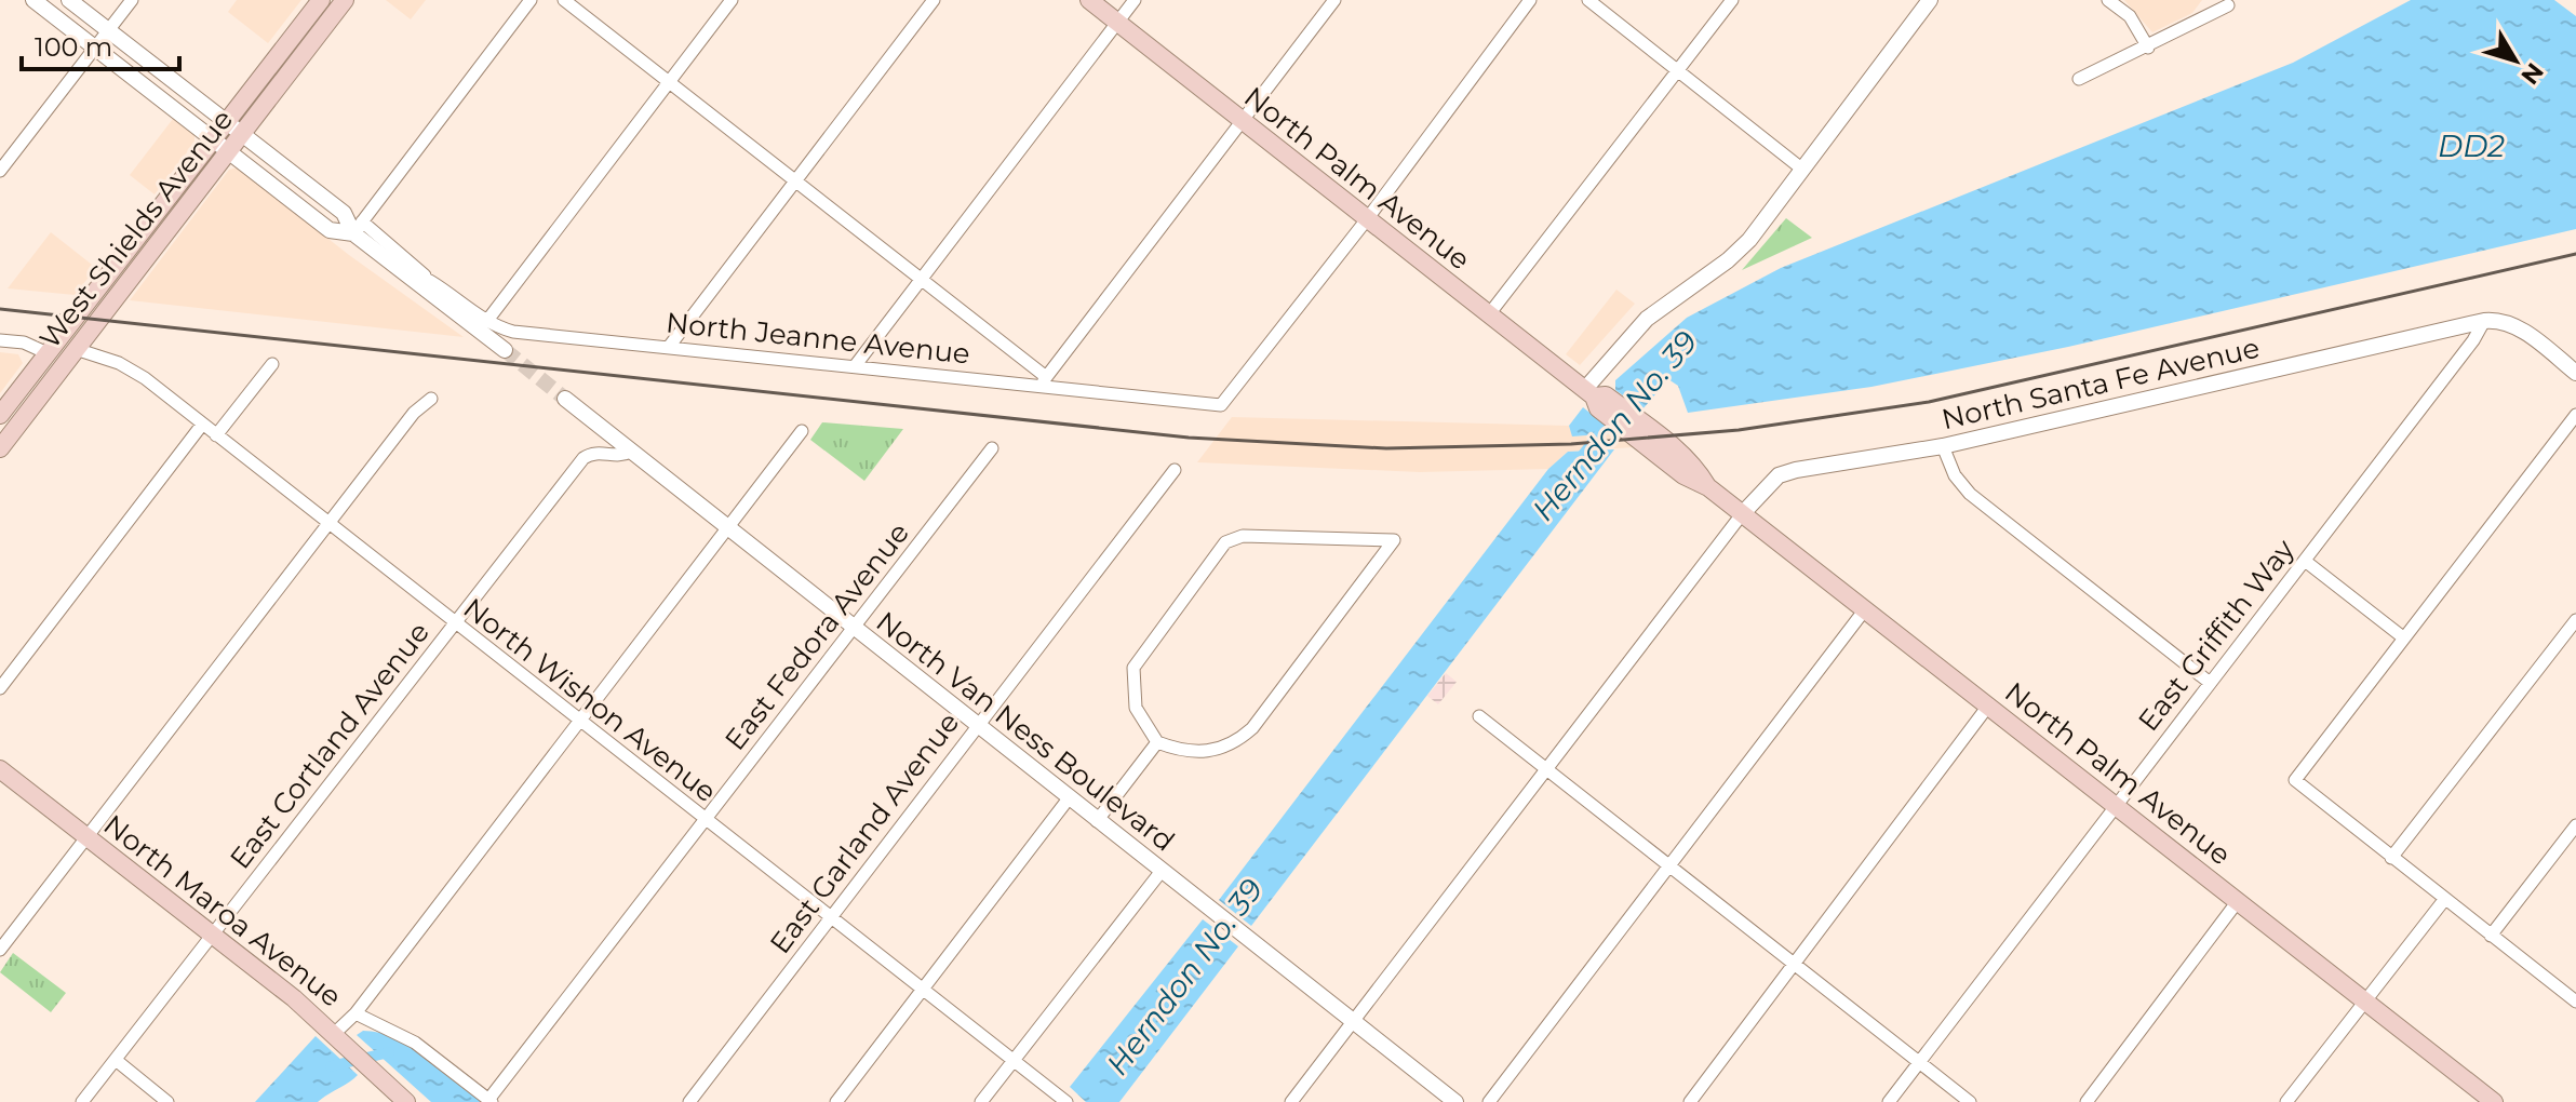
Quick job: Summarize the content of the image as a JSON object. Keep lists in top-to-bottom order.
{
  "streets": {
    "main road": ["North Palm Avenue", "West Shields Avenue", "North Maroa Avenue"],
    "street": [
      "North Jeanne Avenue",
      "North Santa Fe Avenue",
      "East Griffith Way",
      "East Fedora Avenue",
      "North Wishon Avenue",
      "North Van Ness Boulevard",
      "East Cortland Avenue",
      "East Garland Avenue"
    ]
  },
  "crossings": [
    ["North Palm Avenue", "North Jeanne Avenue"],
    ["North Palm Avenue", "North Santa Fe Avenue"],
    ["North Palm Avenue", "East Griffith Way"],
    ["West Shields Avenue", "North Wishon Avenue"],
    ["North Santa Fe Avenue", "East Griffith Way"],
    ["East Fedora Avenue", "North Wishon Avenue"],
    ["East Fedora Avenue", "North Van Ness Boulevard"],
    ["North Wishon Avenue", "East Cortland Avenue"],
    ["North Wishon Avenue", "East Garland Avenue"],
    ["North Van Ness Boulevard", "East Cortland Avenue"],
    ["North Van Ness Boulevard", "East Garland Avenue"],
    ["East Cortland Avenue", "North Maroa Avenue"]
  ],
  "water": ["DD2", "Herndon No. 39"],
  "scale_bar": "100 m",
  "north": "bottom right"
}
